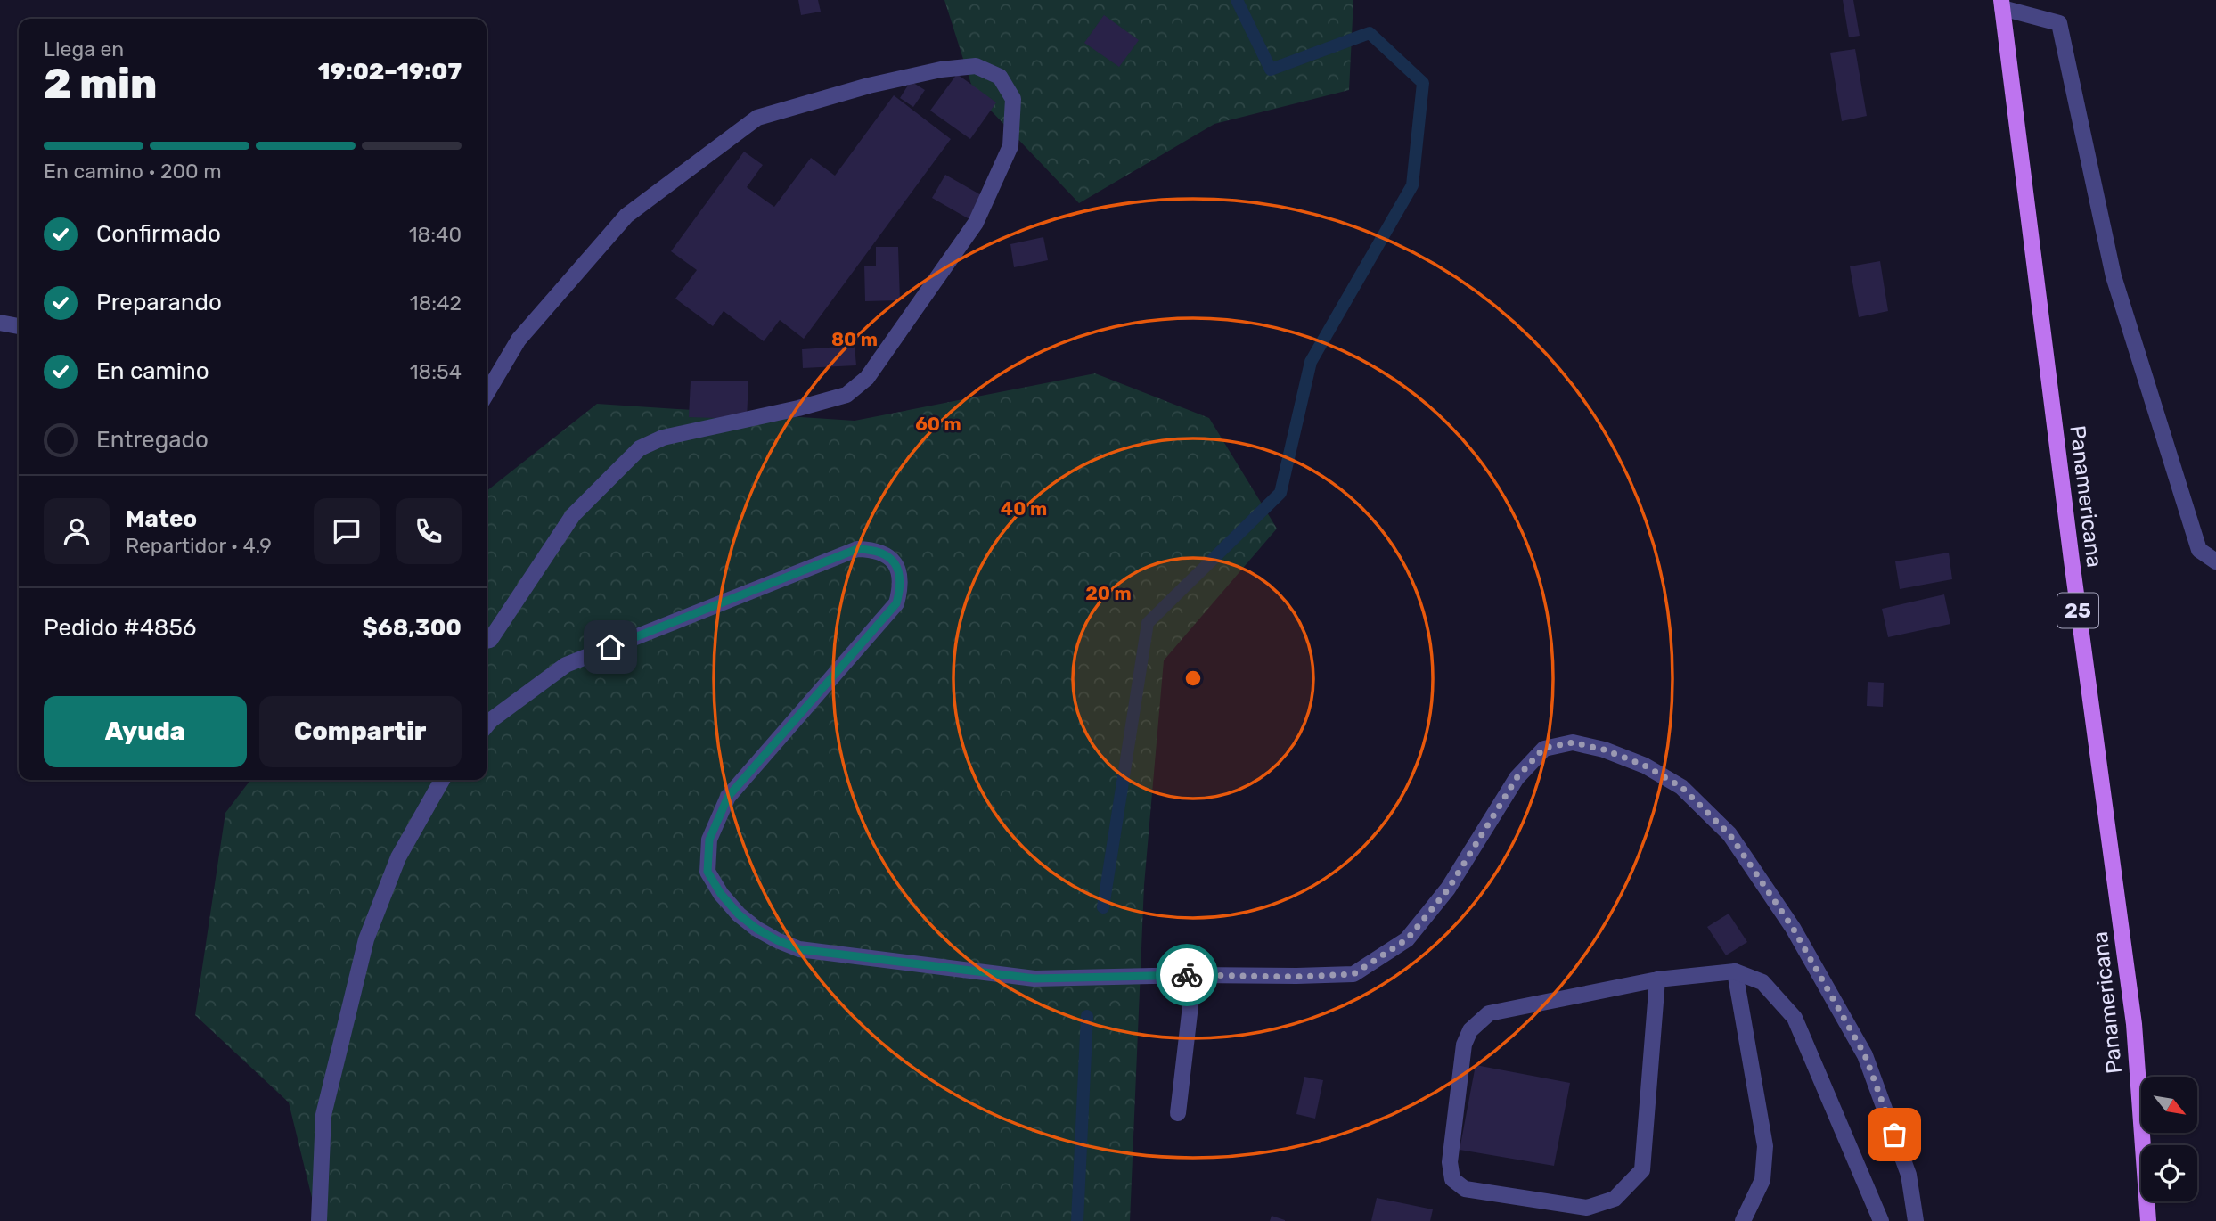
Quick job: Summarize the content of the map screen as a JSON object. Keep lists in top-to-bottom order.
{
  "streets": {
    "main road": ["Panamericana", "25"]
  },
  "north": "bottom right",
  "page": {
    "heading": ["2 min", "Llega en", "19:02–19:07"],
    "panel": [
      "Mateo",
      "Repartidor · 4.9",
      "Pedido #4856",
      "$68,300"
    ],
    "bar": "En camino · 200 m",
    "list": [
      ["Confirmado", "18:40"],
      ["Preparando", "18:42"],
      ["En camino", "18:54"],
      "Entregado"
    ],
    "buttons": ["Ayuda", "Compartir"]
  },
  "rings": [
    "80 m",
    "60 m",
    "40 m",
    "20 m"
  ]
}
